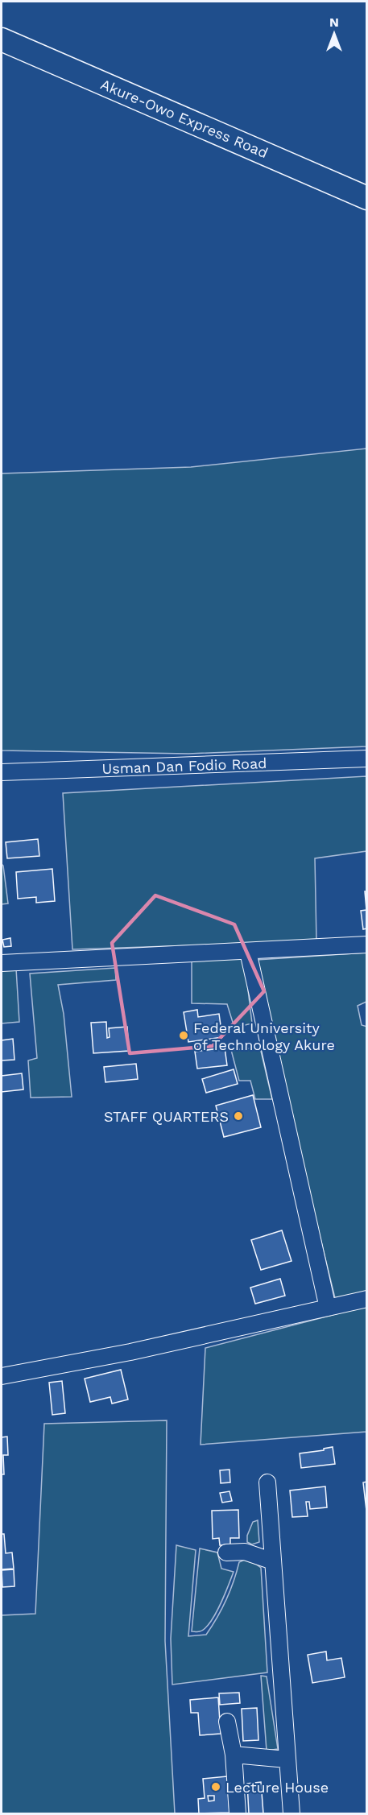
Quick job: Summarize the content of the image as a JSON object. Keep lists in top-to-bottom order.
{
  "streets": {
    "highway": ["Akure-Owo Express Road"],
    "street": ["Usman Dan Fodio Road"]
  },
  "places": ["Federal University of Technology Akure", "STAFF QUARTERS", "Lecture House"],
  "north": "top"
}
